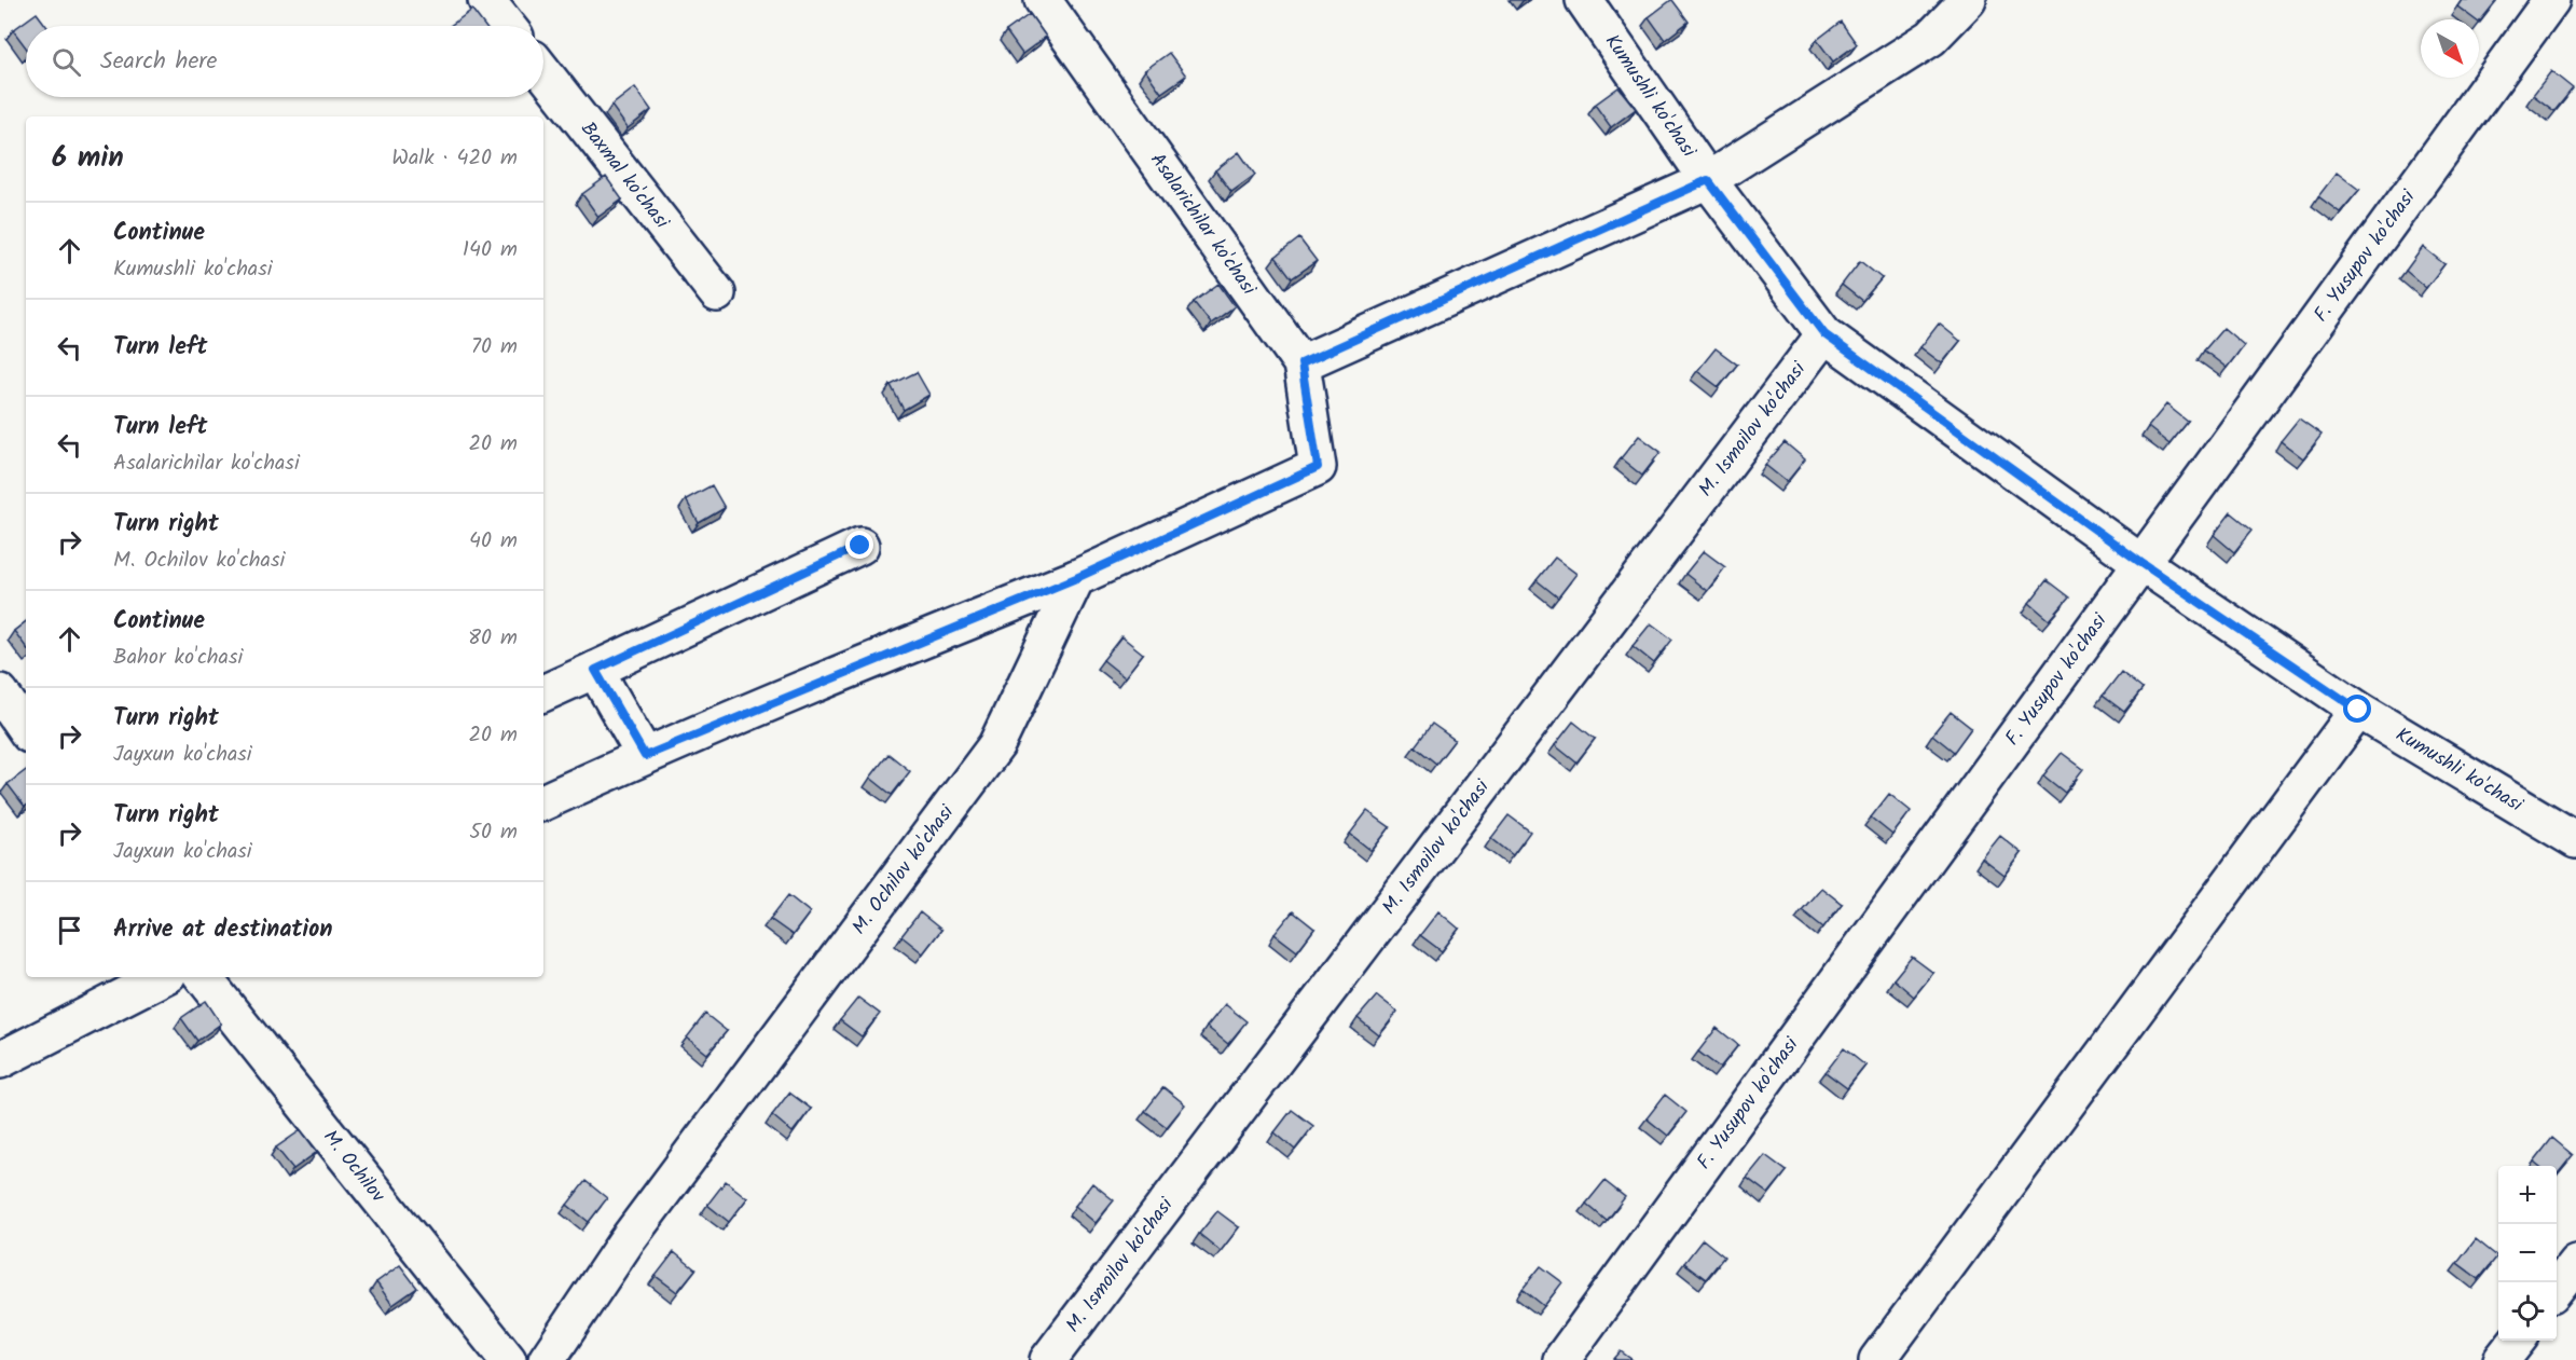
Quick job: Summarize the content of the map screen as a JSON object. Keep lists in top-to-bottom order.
{
  "streets": {
    "street": [
      "Kumushli ko'chasi",
      "Baxmal ko'chasi",
      "Asalarichilar ko'chasi",
      "F. Yusupov ko'chasi",
      "M. Ismoilov ko'chasi",
      "M. Ochilov ko'chasi",
      "M. Ochilov"
    ]
  },
  "crossings": [
    ["Kumushli ko'chasi", "F. Yusupov ko'chasi"],
    ["Kumushli ko'chasi", "M. Ismoilov ko'chasi"],
    ["Asalarichilar ko'chasi", "M. Ochilov ko'chasi"]
  ],
  "north": "bottom right",
  "page": {
    "search": "Search here",
    "heading": ["6 min", "Walk · 420 m"],
    "list": [
      ["Continue", "Kumushli ko'chasi", "140 m"],
      ["Turn left", "70 m"],
      ["Turn left", "Asalarichilar ko'chasi", "20 m"],
      ["Turn right", "M. Ochilov ko'chasi", "40 m"],
      ["Continue", "Bahor ko'chasi", "80 m"],
      ["Turn right", "Jayxun ko'chasi", "20 m"],
      ["Turn right", "Jayxun ko'chasi", "50 m"],
      "Arrive at destination"
    ],
    "map_buttons": ["+", "−"]
  }
}
